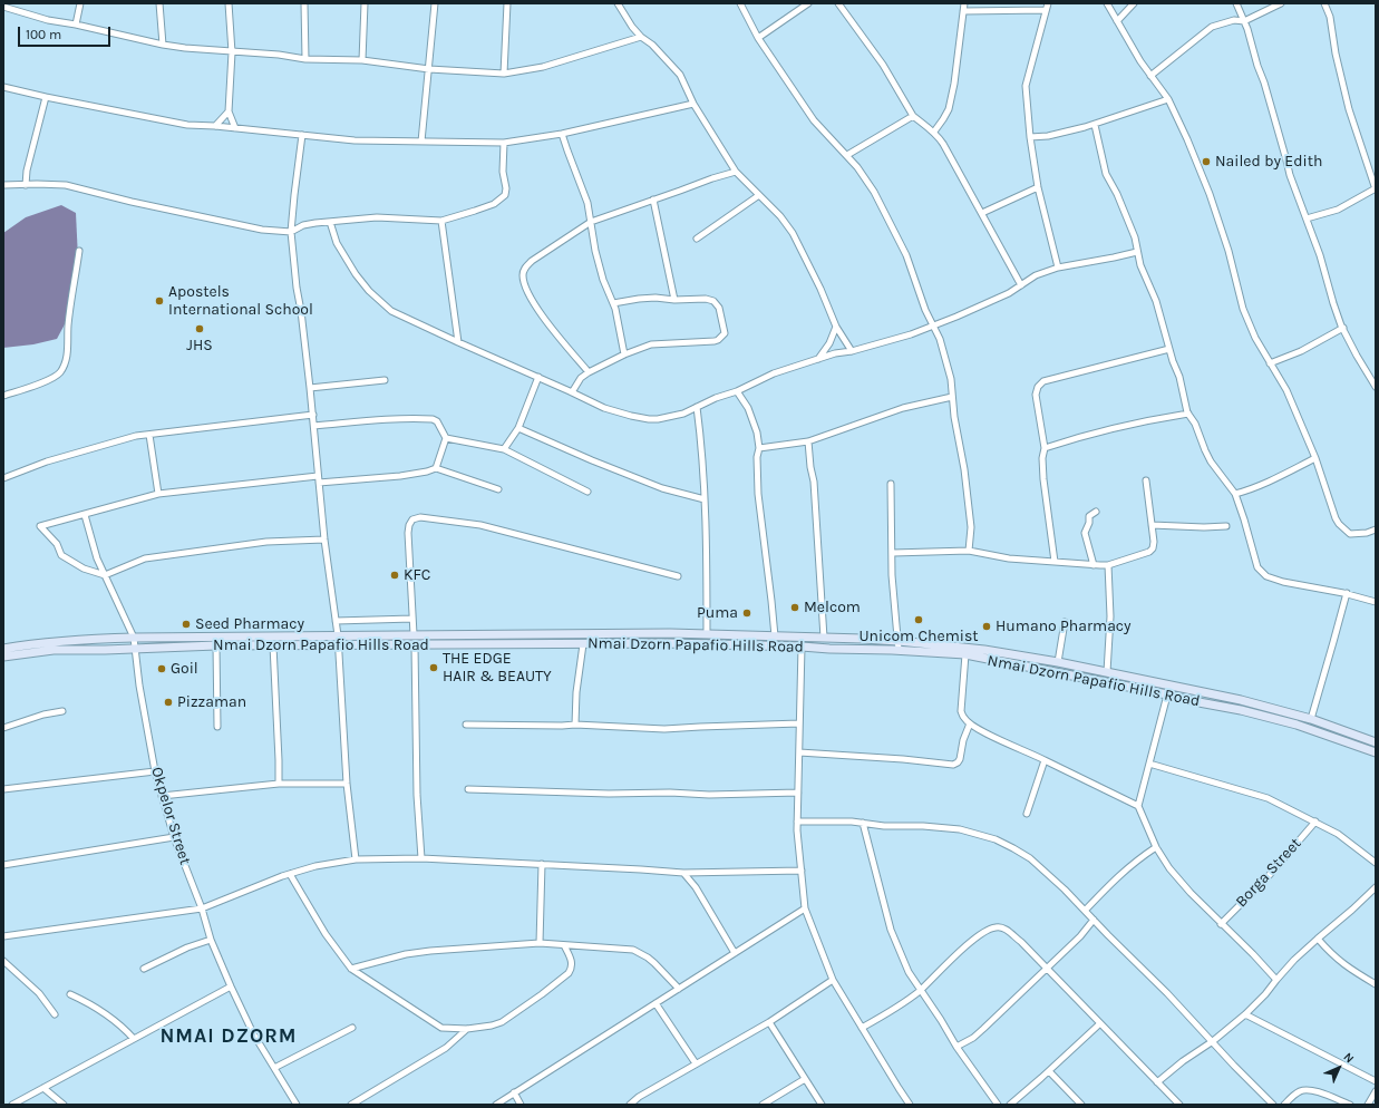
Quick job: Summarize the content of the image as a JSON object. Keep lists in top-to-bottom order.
{
  "streets": {
    "street": ["Nmai Dzorn Papafio Hills Road", "Okpelor Street", "Borga Street"]
  },
  "crossings": [
    ["Nmai Dzorn Papafio Hills Road", "Okpelor Street"]
  ],
  "districts": ["NMAI DZORM"],
  "places": [
    "Nailed by Edith",
    "Apostels International School",
    "JHS",
    "KFC",
    "Melcom",
    "Puma",
    "Unicom Chemist",
    "Seed Pharmacy",
    "Humano Pharmacy",
    "THE EDGE HAIR & BEAUTY",
    "Goil",
    "Pizzaman"
  ],
  "scale_bar": "100 m",
  "north": "top right"
}
